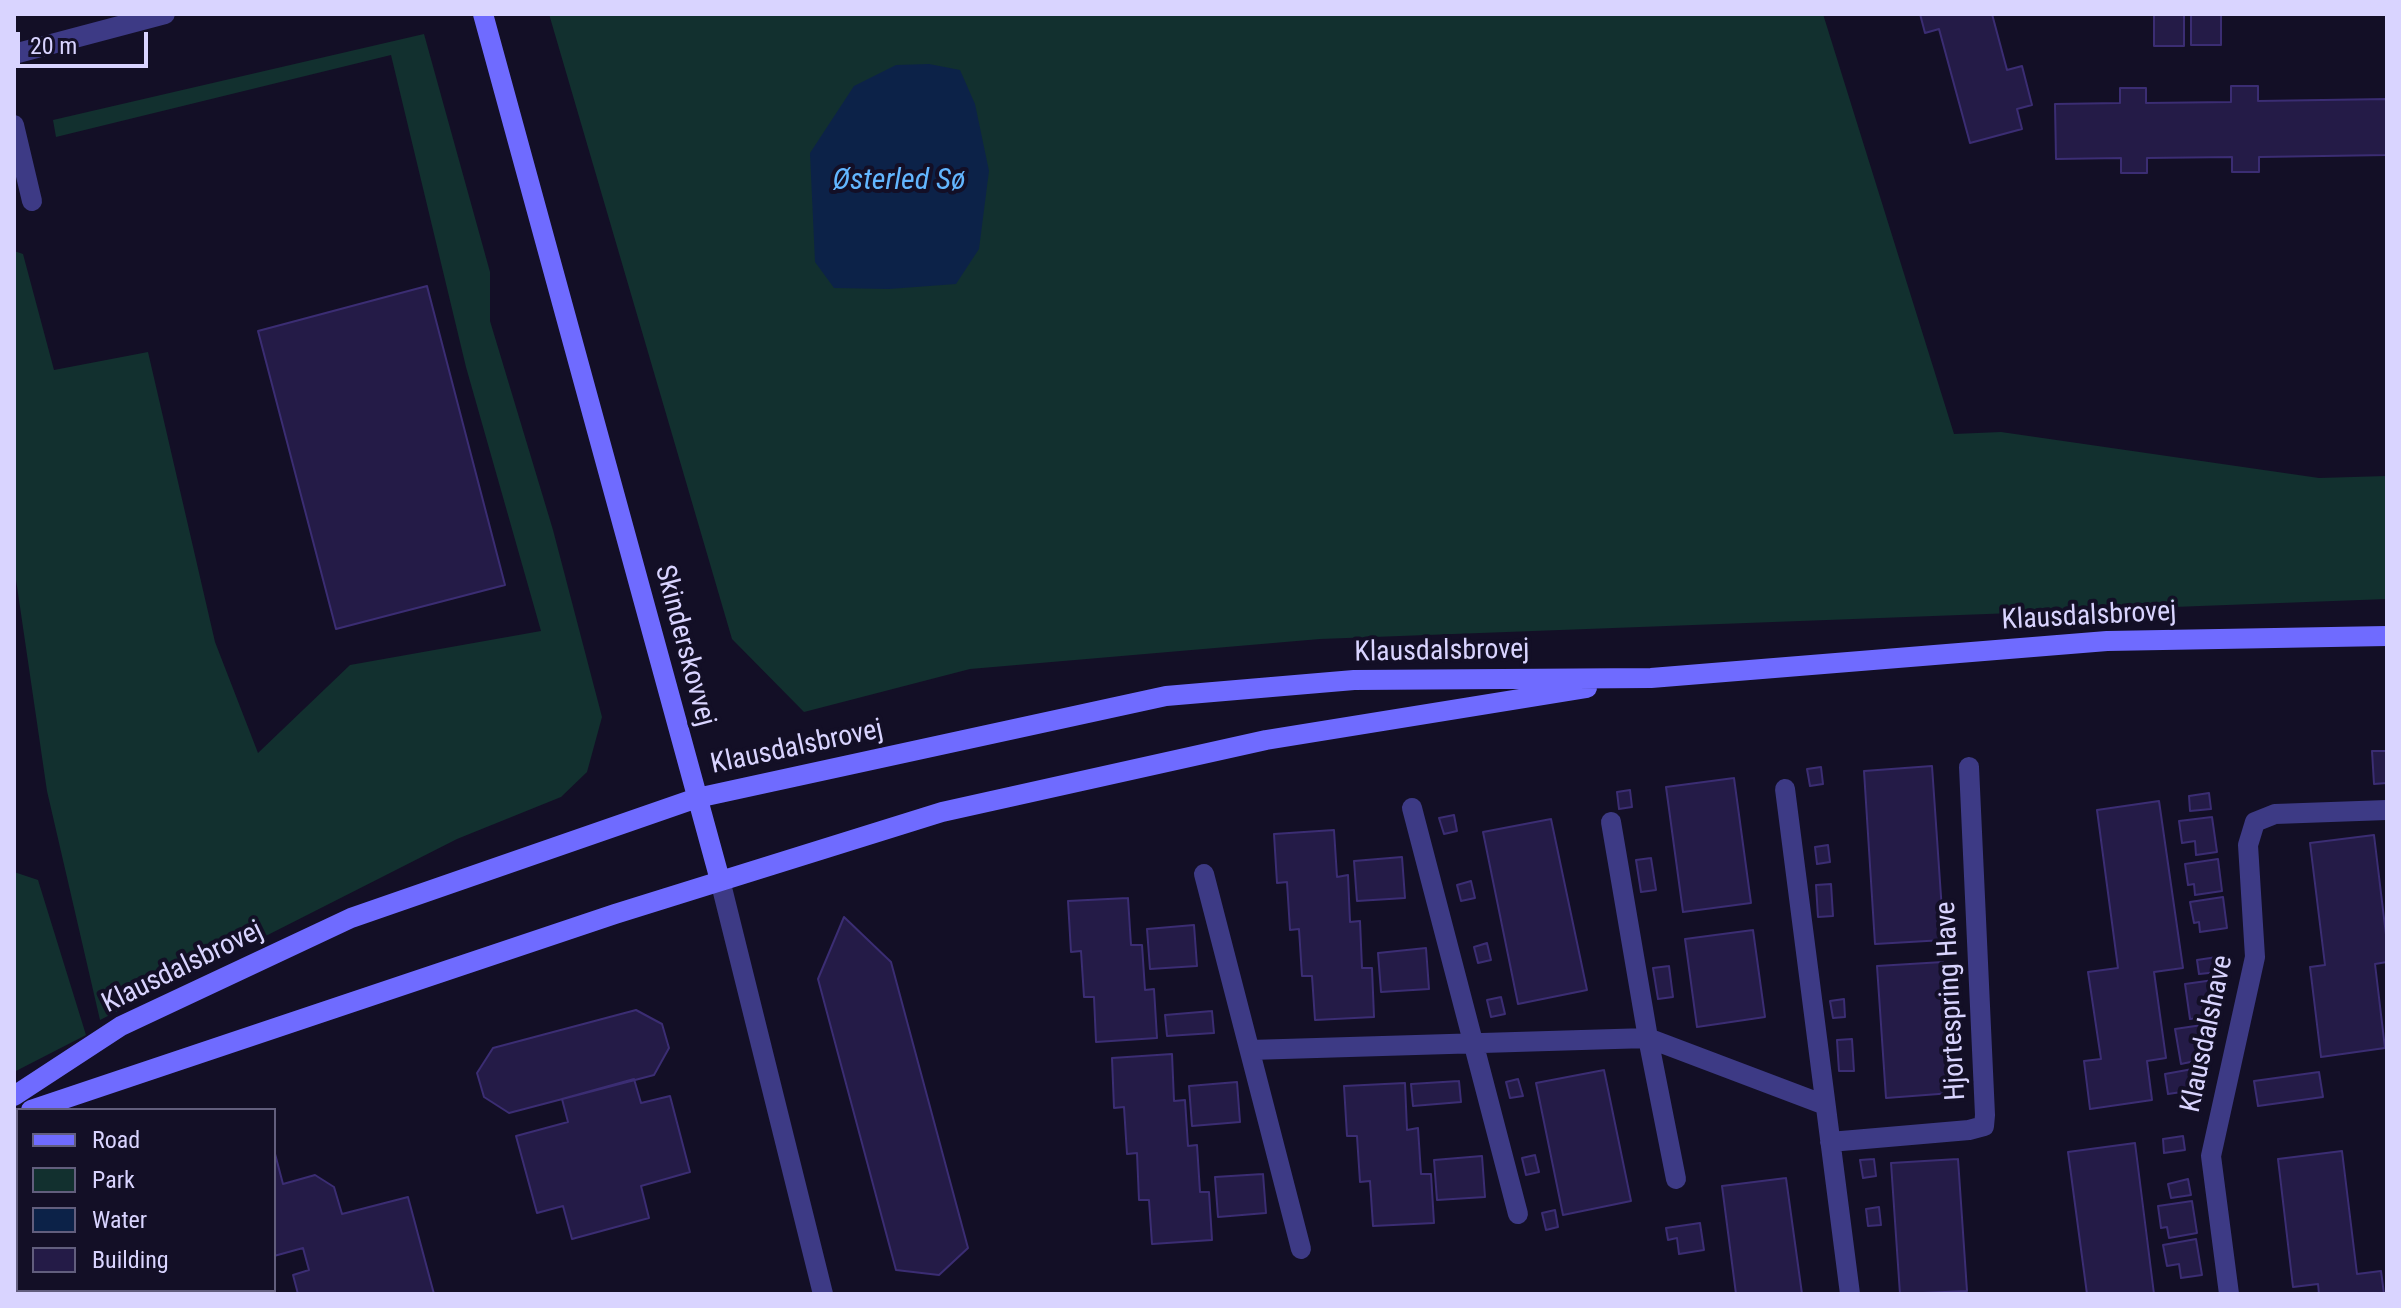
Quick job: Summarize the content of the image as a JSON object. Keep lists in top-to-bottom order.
{
  "streets": {
    "street": [
      "Klausdalsbrovej",
      "Skinderskovvej",
      "Hjortespring Have",
      "Klausdalshave"
    ]
  },
  "crossings": [
    ["Klausdalsbrovej", "Skinderskovvej"]
  ],
  "water": ["Østerled Sø"],
  "legend": [
    "Road",
    "Park",
    "Water",
    "Building"
  ],
  "scale_bar": "20 m"
}
